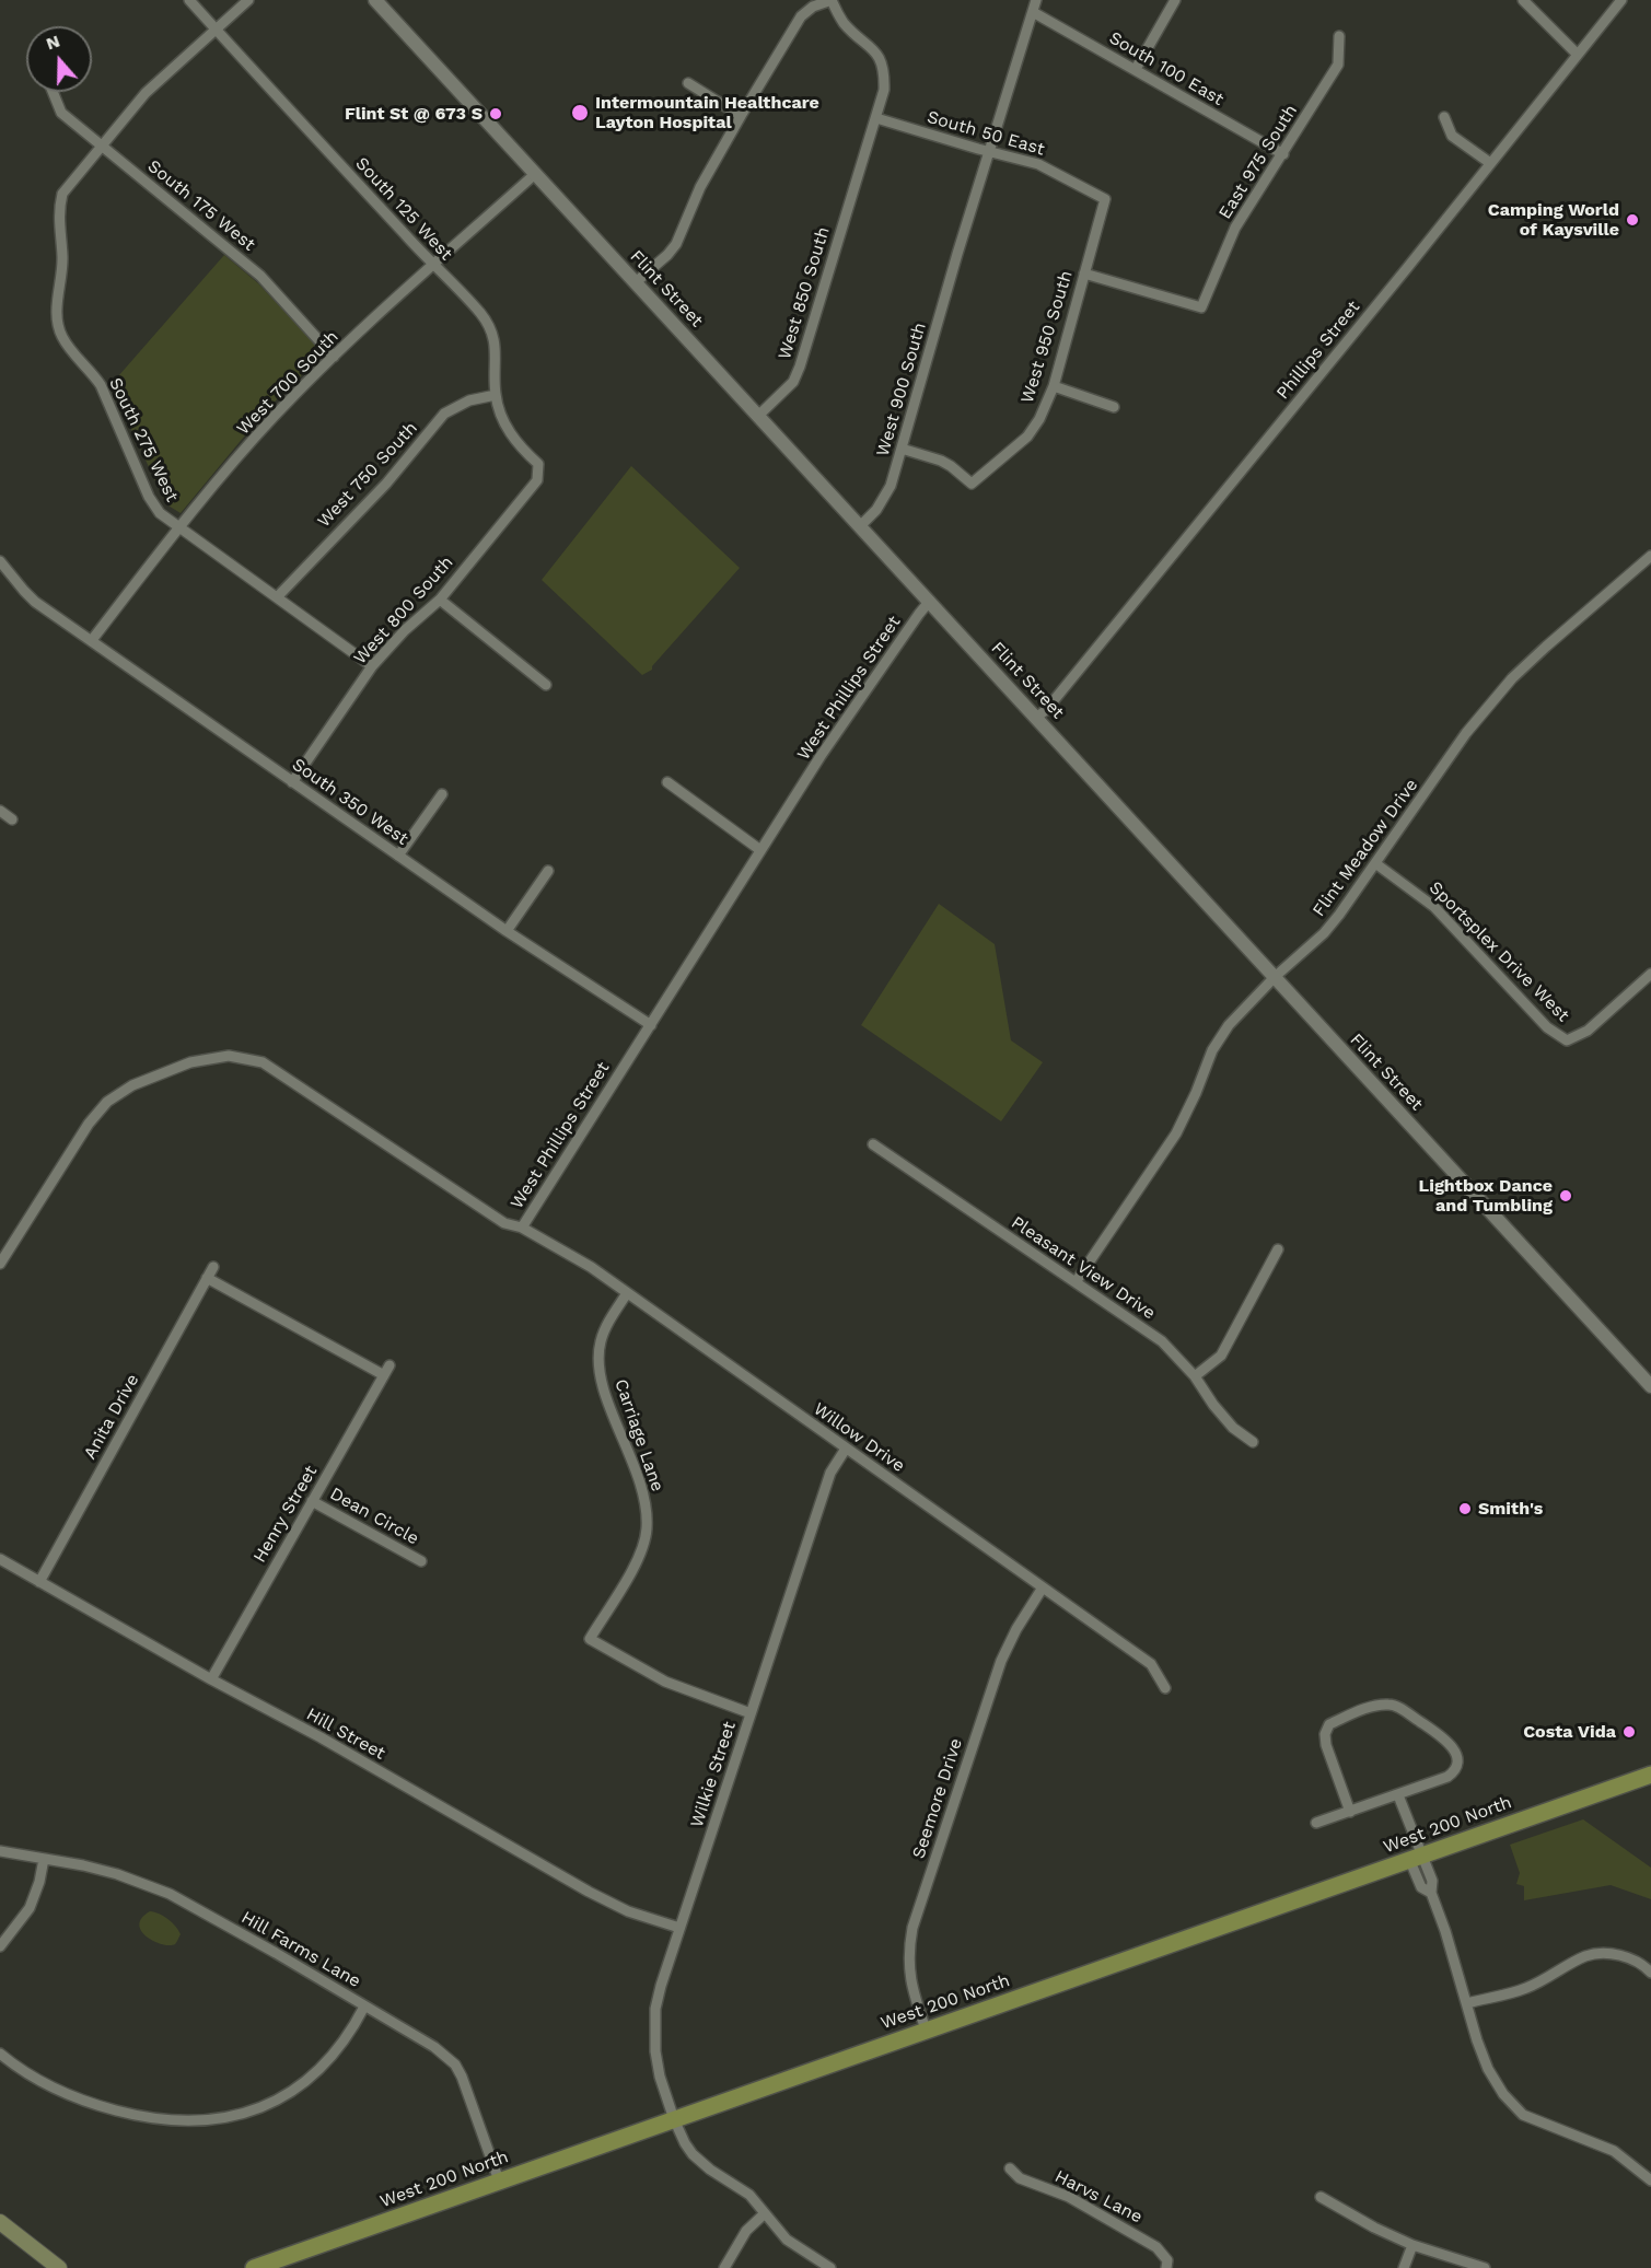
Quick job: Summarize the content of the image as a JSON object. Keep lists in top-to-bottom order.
{
  "streets": {
    "main road": ["West 200 North"],
    "street": [
      "South 100 East",
      "South 50 East",
      "East 975 South",
      "South 175 West",
      "South 125 West",
      "Flint Street",
      "West 850 South",
      "West 950 South",
      "Phillips Street",
      "West 700 South",
      "West 900 South",
      "South 275 West",
      "West 750 South",
      "West 800 South",
      "West Phillips Street",
      "South 350 West",
      "Flint Meadow Drive",
      "Sportsplex Drive West",
      "Pleasant View Drive",
      "Anita Drive",
      "Carriage Lane",
      "Willow Drive",
      "Henry Street",
      "Dean Circle",
      "Hill Street",
      "Wilkie Street",
      "Seemore Drive",
      "Hill Farms Lane",
      "Harvs Lane"
    ]
  },
  "crossings": [
    ["South 100 East", "East 975 South"],
    ["South 100 East", "West 900 South"],
    ["South 50 East", "West 850 South"],
    ["South 50 East", "West 950 South"],
    ["South 50 East", "West 900 South"],
    ["East 975 South", "West 950 South"],
    ["South 175 West", "West 700 South"],
    ["South 175 West", "South 275 West"],
    ["South 125 West", "West 700 South"],
    ["South 125 West", "South 275 West"],
    ["South 125 West", "West 750 South"],
    ["South 125 West", "West 800 South"],
    ["Flint Street", "West 850 South"],
    ["Flint Street", "Phillips Street"],
    ["Flint Street", "West 700 South"],
    ["Flint Street", "West 900 South"],
    ["Flint Street", "West Phillips Street"],
    ["Flint Street", "Flint Meadow Drive"],
    ["West 950 South", "West 900 South"],
    ["West 700 South", "South 275 West"],
    ["West 700 South", "South 350 West"],
    ["South 275 West", "West 750 South"],
    ["South 275 West", "West 800 South"],
    ["West 800 South", "South 350 West"],
    ["West Phillips Street", "South 350 West"],
    ["West Phillips Street", "Willow Drive"],
    ["Flint Meadow Drive", "Sportsplex Drive West"],
    ["Flint Meadow Drive", "Pleasant View Drive"],
    ["Anita Drive", "Hill Street"],
    ["Carriage Lane", "Willow Drive"],
    ["Carriage Lane", "Wilkie Street"],
    ["Willow Drive", "Wilkie Street"],
    ["Willow Drive", "Seemore Drive"],
    ["Henry Street", "Dean Circle"],
    ["Henry Street", "Hill Street"],
    ["Hill Street", "Wilkie Street"],
    ["Wilkie Street", "West 200 North"],
    ["Seemore Drive", "West 200 North"],
    ["West 200 North", "Hill Farms Lane"]
  ],
  "places": [
    "Intermountain Healthcare Layton Hospital",
    "Flint St @ 673 S",
    "Camping World of Kaysville",
    "Lightbox Dance and Tumbling",
    "Smith's",
    "Costa Vida"
  ],
  "north": "top"
}
